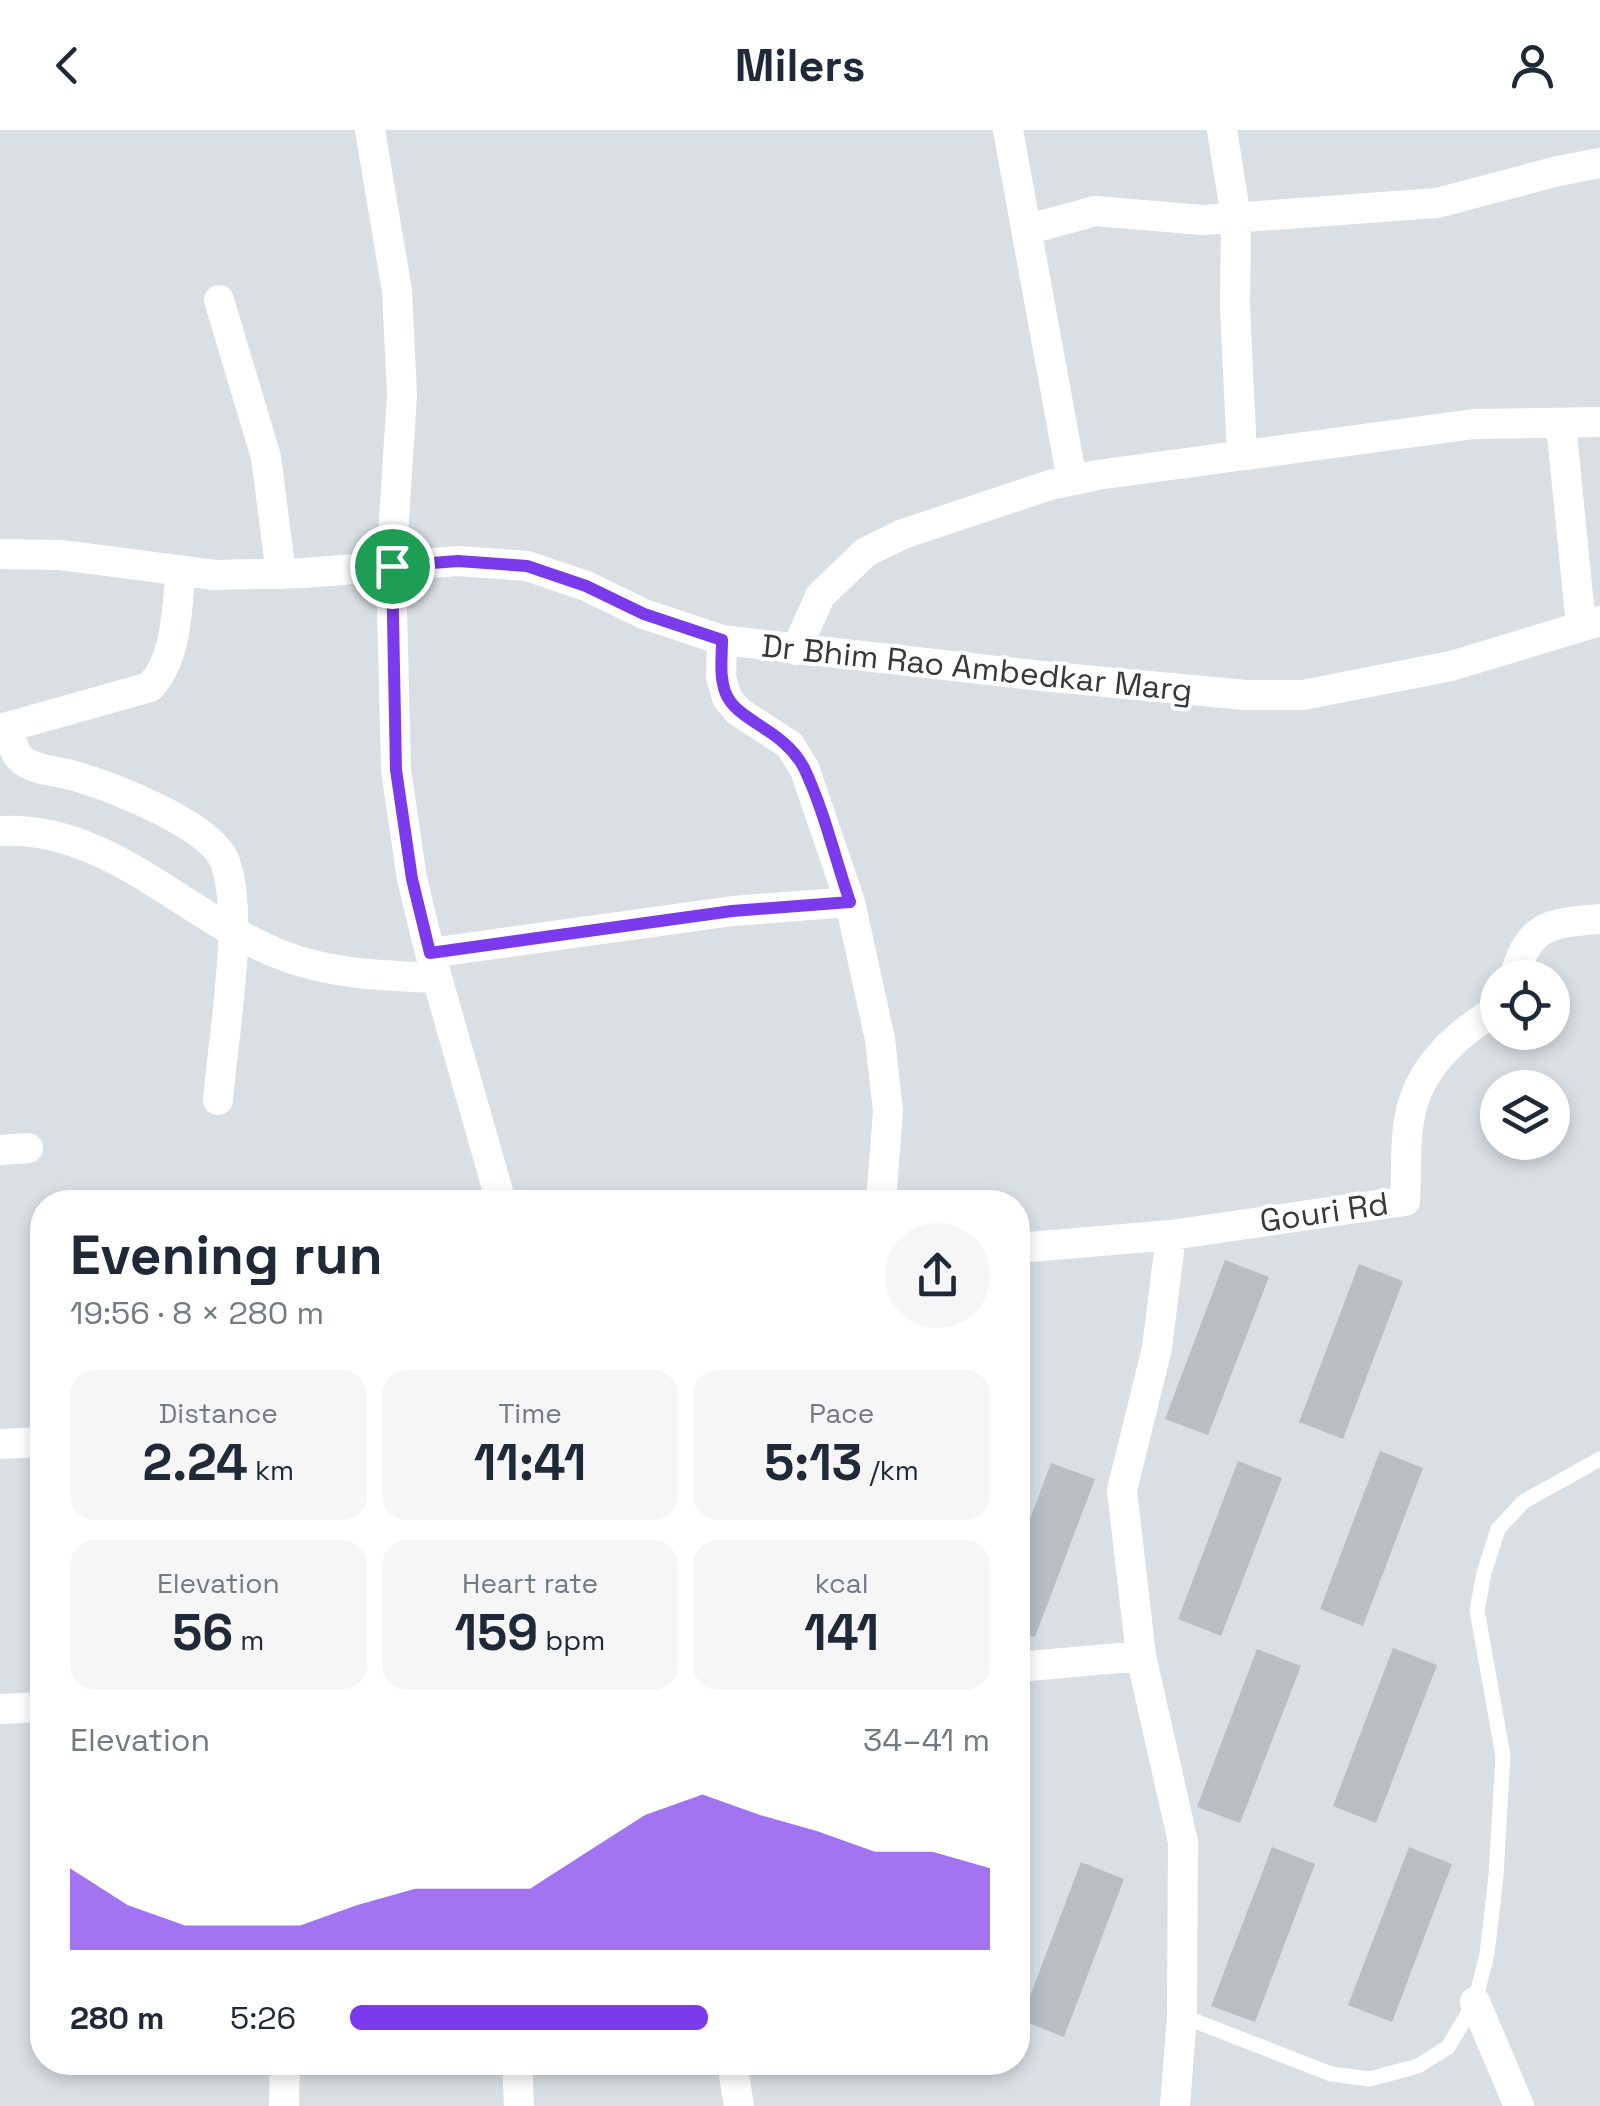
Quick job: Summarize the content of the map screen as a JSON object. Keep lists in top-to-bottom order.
{
  "streets": {
    "street": ["Dr Bhim Rao Ambedkar Marg", "Gouri Rd"]
  },
  "page": {
    "header": "Milers",
    "heading": ["Evening run", "19:56 · 8 × 280 m"],
    "stats": [
      ["Distance", "2.24 km"],
      ["Time", "11:41"],
      ["Pace", "5:13 /km"],
      ["Elevation", "56 m"],
      ["Heart rate", "159 bpm"],
      ["kcal", "141"]
    ],
    "chart": ["Elevation", "34–41 m"],
    "list": [
      {
        "name": "280 m",
        "note": "5:26"
      }
    ]
  }
}
